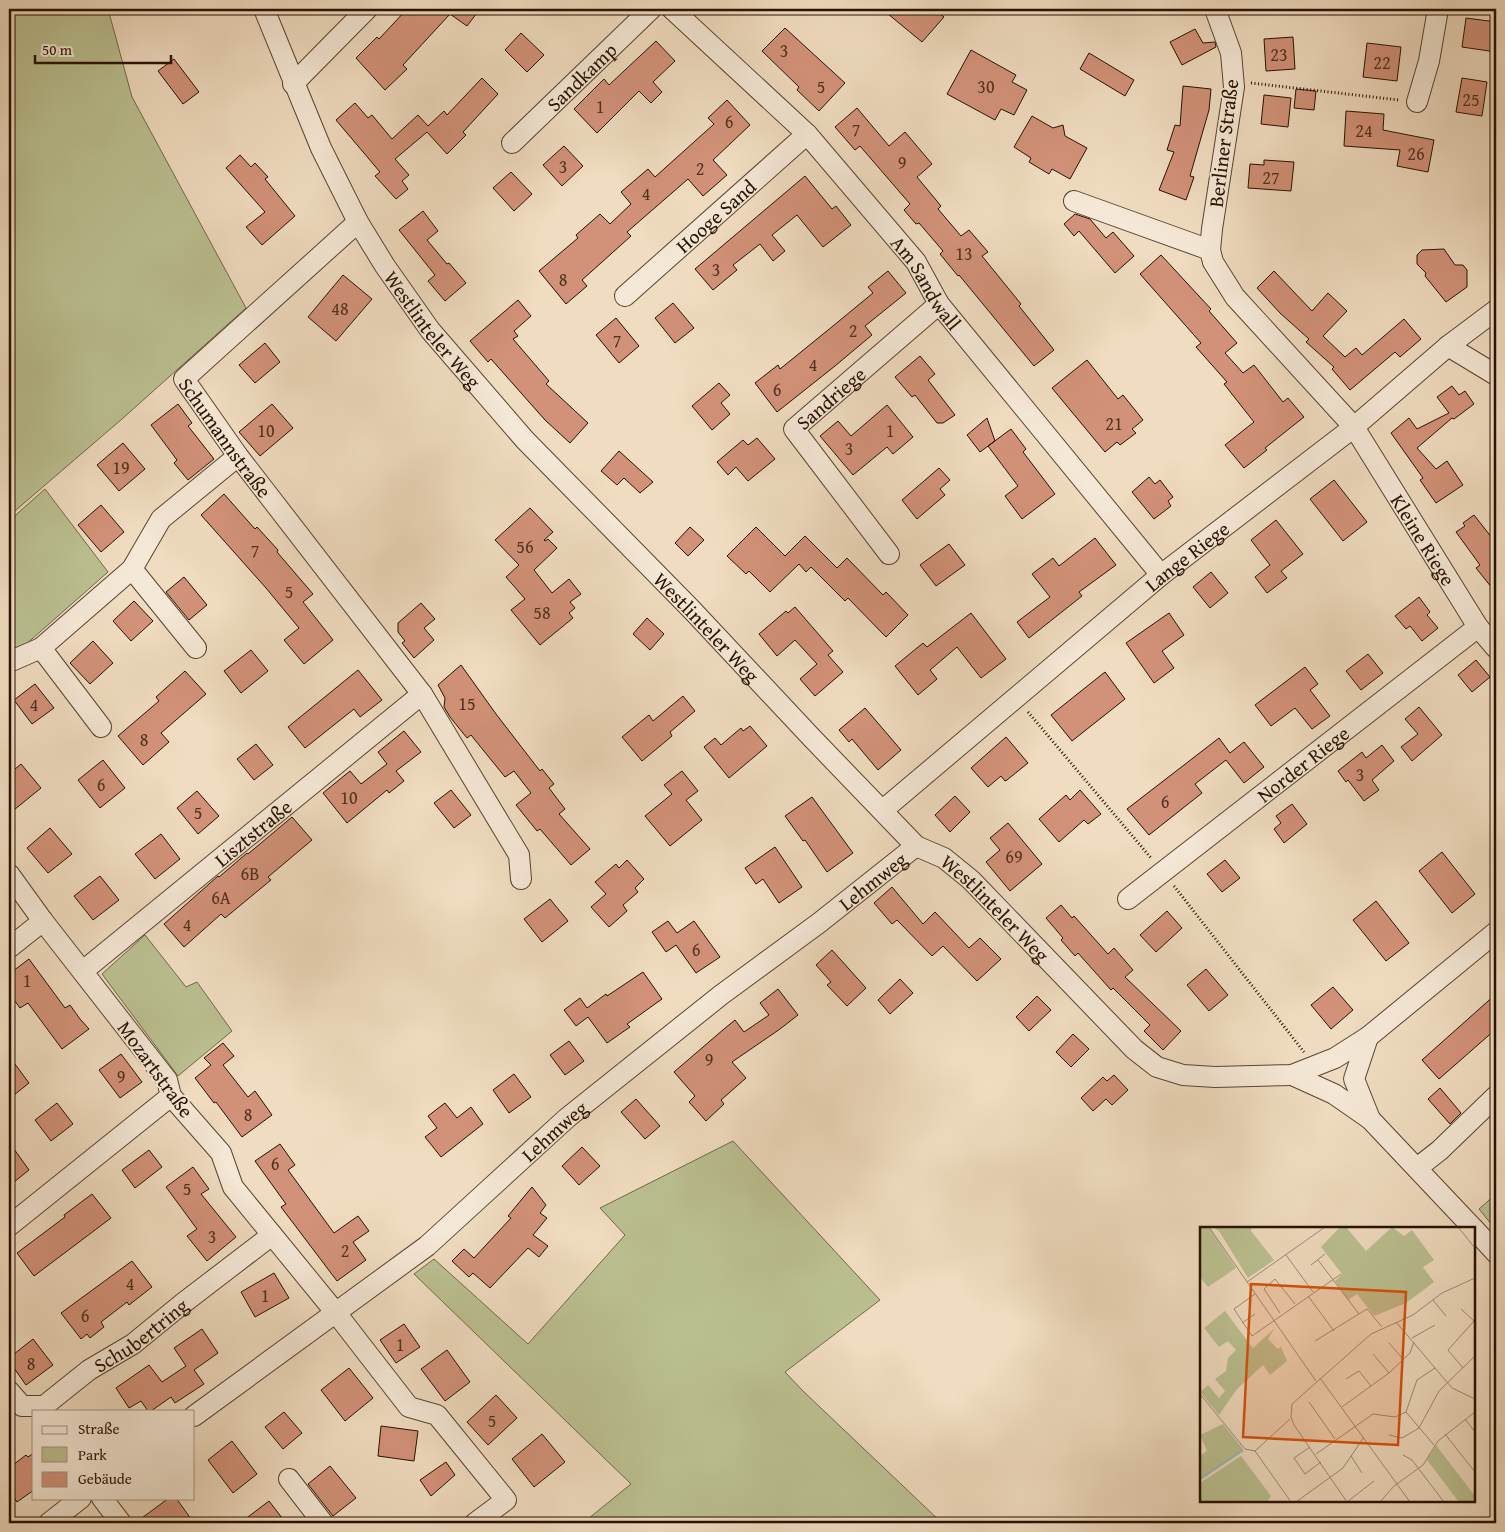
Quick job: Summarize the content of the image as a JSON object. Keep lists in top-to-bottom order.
{
  "streets": {
    "street": [
      "Sandkamp",
      "Berliner Straße",
      "Hooge Sand",
      "Am Sandwall",
      "Westlinteler Weg",
      "Sandriege",
      "Schumannstraße",
      "Kleine Riege",
      "Lange Riege",
      "Norder Riege",
      "Lisztstraße",
      "Lehmweg",
      "Mozartstraße",
      "Schubertring"
    ]
  },
  "crossings": [
    ["Hooge Sand", "Am Sandwall"],
    ["Am Sandwall", "Sandriege"],
    ["Am Sandwall", "Lange Riege"],
    ["Westlinteler Weg", "Schumannstraße"],
    ["Westlinteler Weg", "Lange Riege"],
    ["Westlinteler Weg", "Lehmweg"],
    ["Schumannstraße", "Lisztstraße"],
    ["Kleine Riege", "Lange Riege"],
    ["Kleine Riege", "Norder Riege"],
    ["Lisztstraße", "Mozartstraße"],
    ["Lehmweg", "Mozartstraße"],
    ["Mozartstraße", "Schubertring"]
  ],
  "house_numbers": [
    "3",
    "23",
    "22",
    "5",
    "30",
    "25",
    "1",
    "6",
    "7",
    "24",
    "26",
    "9",
    "3",
    "2",
    "27",
    "4",
    "13",
    "3",
    "8",
    "48",
    "2",
    "7",
    "4",
    "6",
    "21",
    "10",
    "1",
    "3",
    "19",
    "56",
    "7",
    "5",
    "58",
    "15",
    "4",
    "8",
    "3",
    "6",
    "10",
    "6",
    "5",
    "69",
    "6B",
    "6A",
    "4",
    "6",
    "1",
    "9",
    "9",
    "8",
    "6",
    "5",
    "3",
    "2",
    "4",
    "1",
    "6",
    "1",
    "8",
    "5"
  ],
  "legend": ["Straße", "Park", "Gebäude"],
  "scale_bar": "50 m"
}
